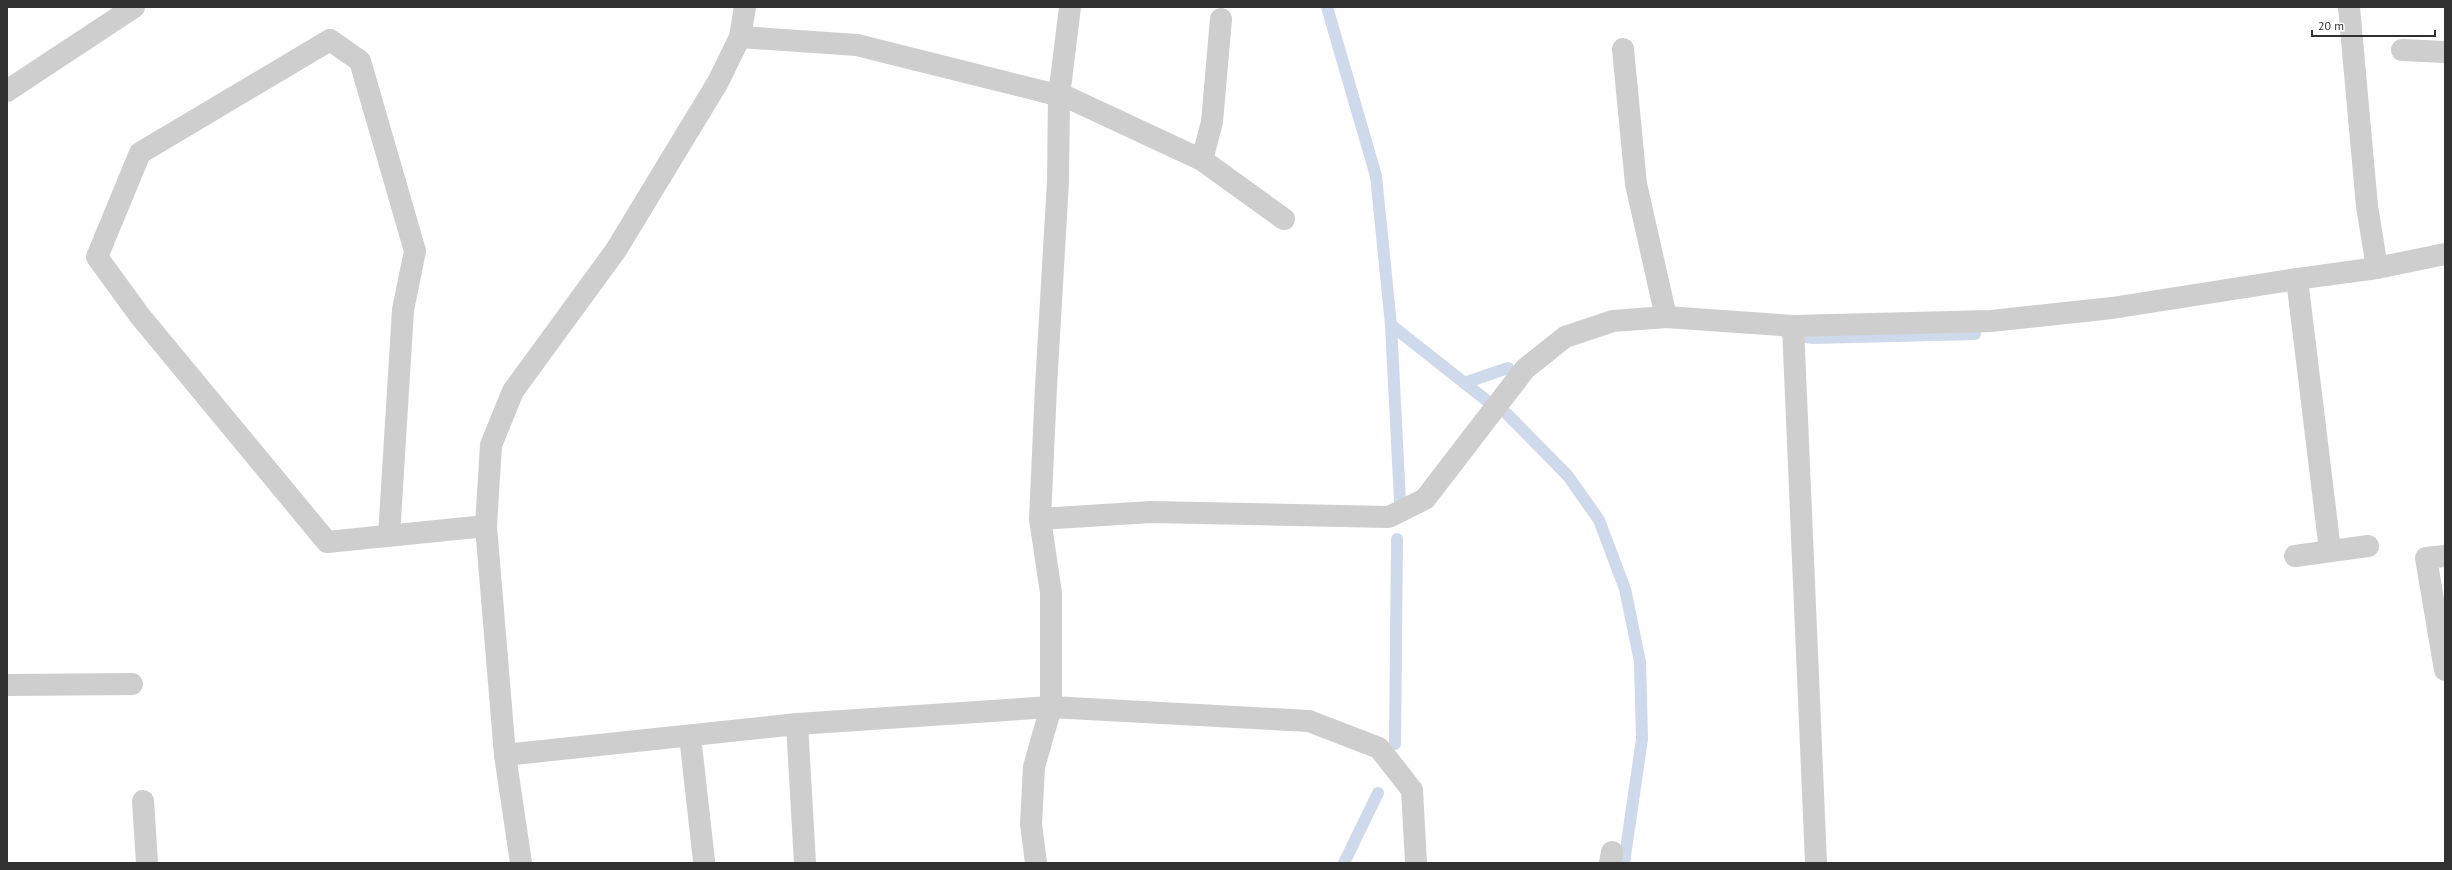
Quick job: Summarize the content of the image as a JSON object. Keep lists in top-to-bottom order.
{
  "scale_bar": "20 m"
}
